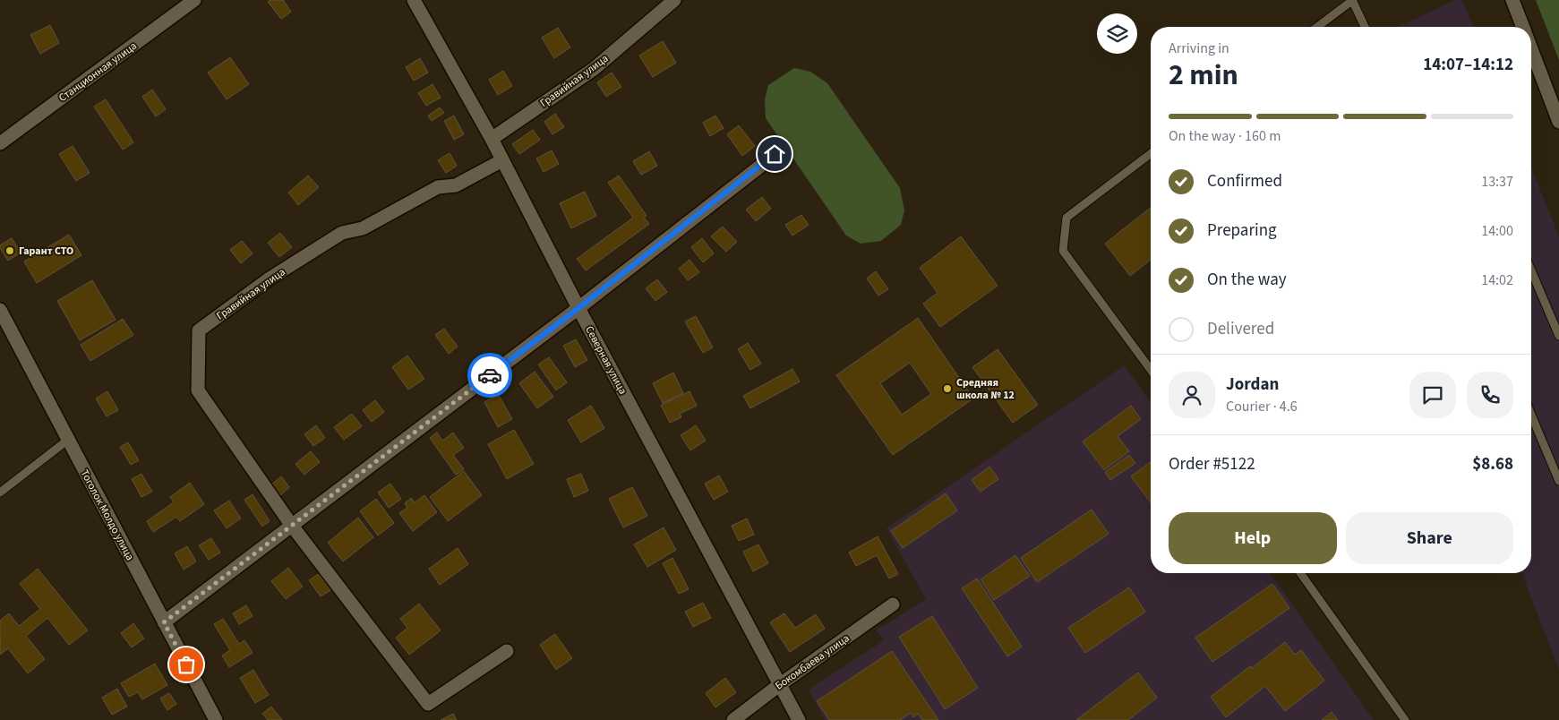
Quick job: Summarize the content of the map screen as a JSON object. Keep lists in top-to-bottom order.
{
  "streets": {
    "street": [
      "Станционная улица",
      "Гравийная улица",
      "Северная улица",
      "Тоголок Молдо улица",
      "Бокомбаева улица"
    ]
  },
  "crossings": [
    ["Гравийная улица", "Северная улица"],
    ["Северная улица", "Бокомбаева улица"]
  ],
  "places": ["Гарант СТО", "Средняя школа № 12"],
  "page": {
    "heading": ["2 min", "Arriving in", "14:07–14:12"],
    "panel": [
      "Jordan",
      "Courier · 4.6",
      "Order #5122",
      "$8.68"
    ],
    "bar": "On the way · 160 m",
    "list": [
      ["Confirmed", "13:37"],
      ["Preparing", "14:00"],
      ["On the way", "14:02"],
      "Delivered"
    ],
    "buttons": ["Help", "Share"]
  }
}
